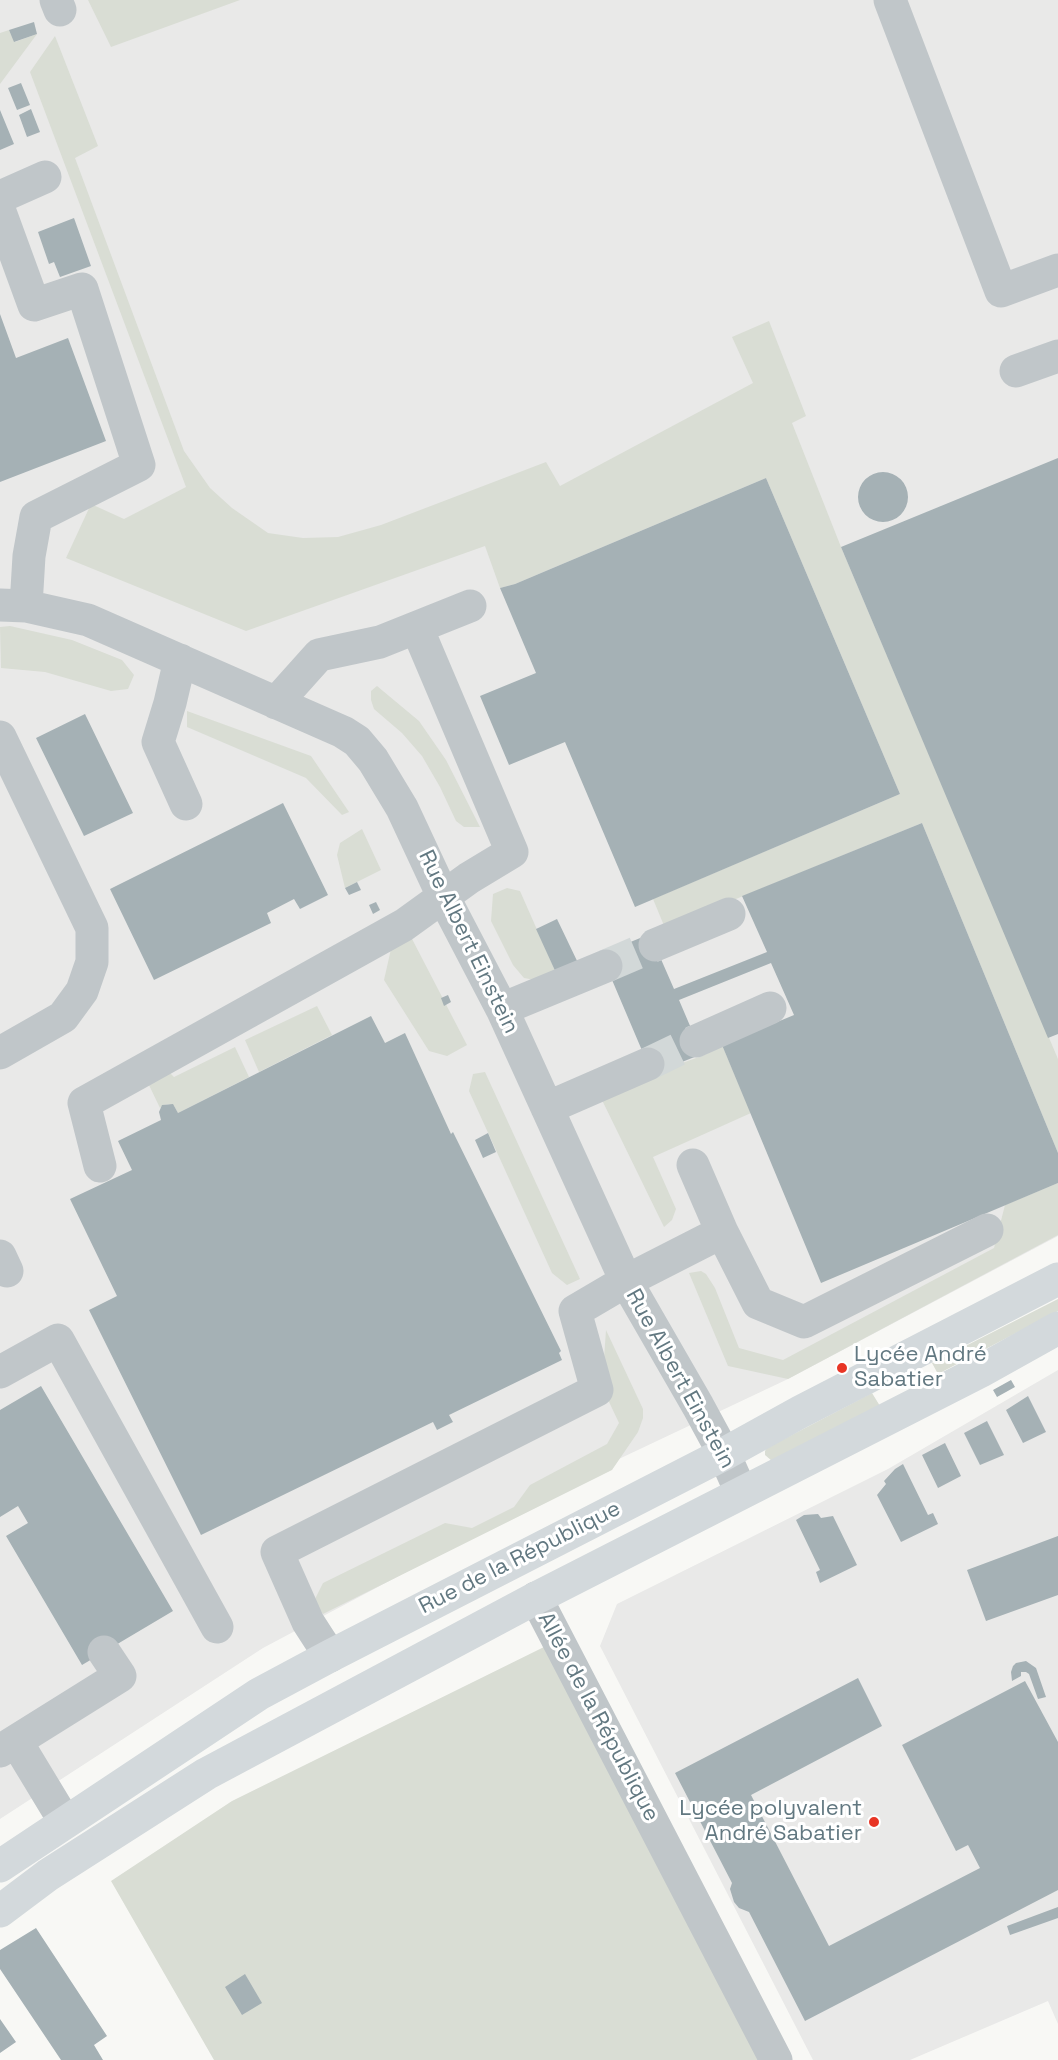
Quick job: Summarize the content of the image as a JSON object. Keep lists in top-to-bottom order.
{
  "streets": {
    "main road": ["Rue de la République"],
    "street": ["Rue Albert Einstein", "Allée de la République"]
  },
  "crossings": [
    ["Rue Albert Einstein", "Rue de la République"],
    ["Rue de la République", "Allée de la République"]
  ],
  "places": ["Lycée André Sabatier", "Lycée polyvalent André Sabatier"]
}
